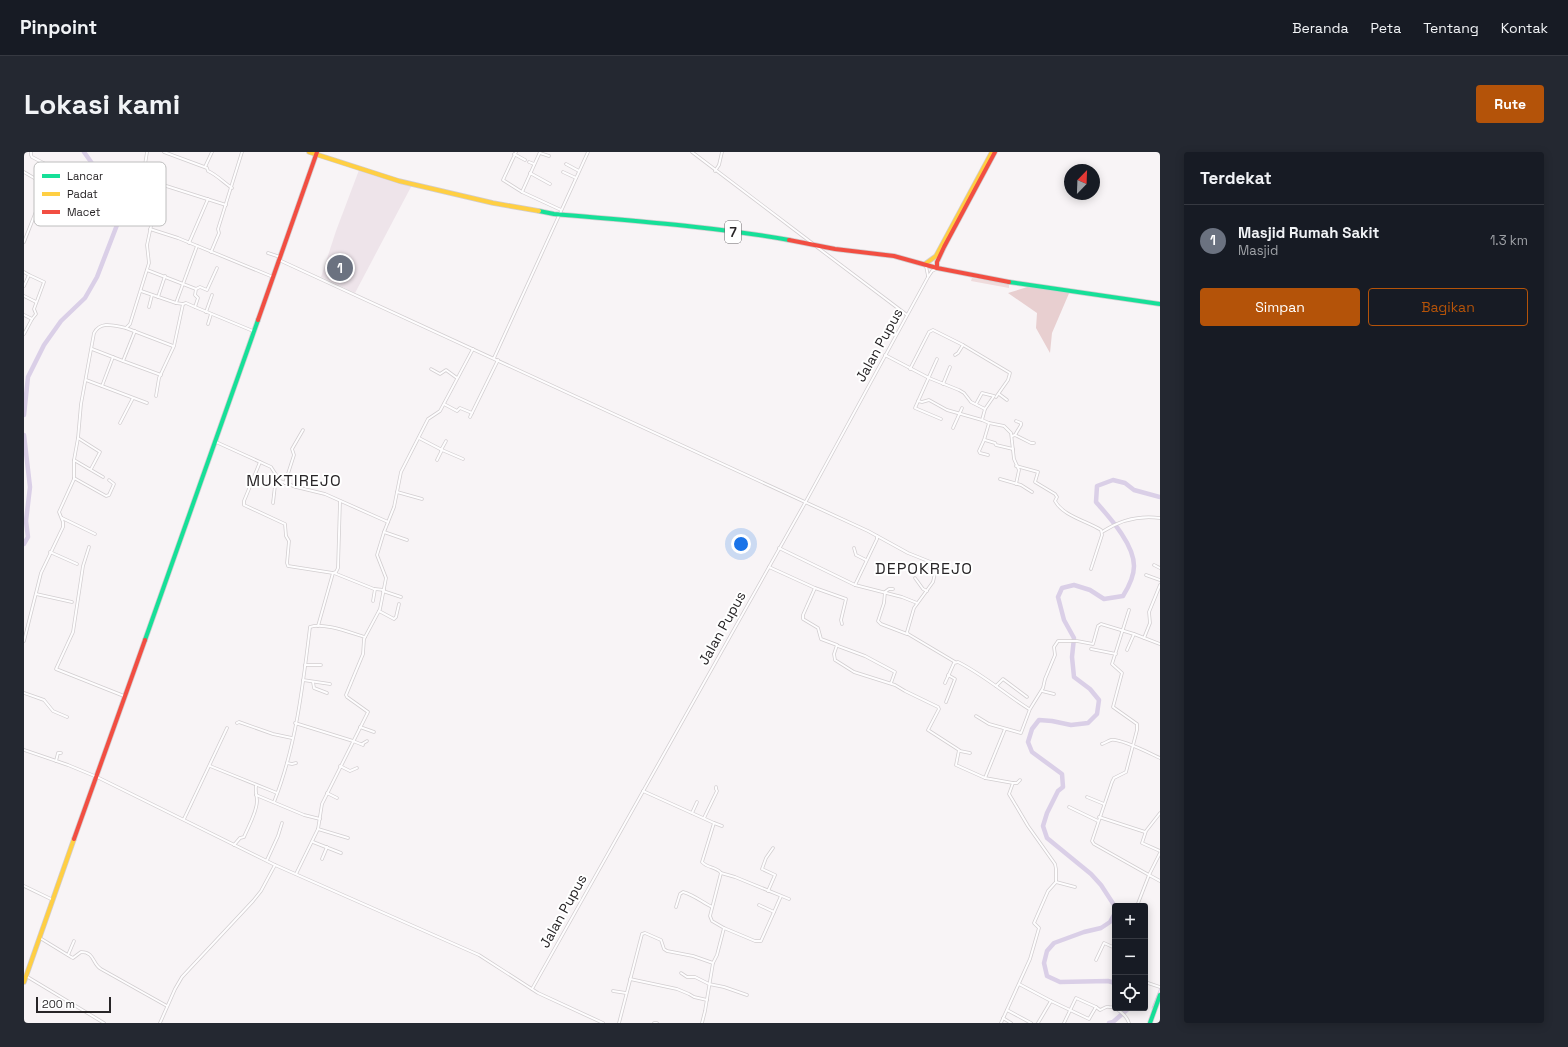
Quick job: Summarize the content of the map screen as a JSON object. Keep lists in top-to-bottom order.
{
  "streets": {
    "main road": ["7", "Jalan Pupus"]
  },
  "crossings": [
    ["7", "Jalan Pupus"]
  ],
  "districts": ["MUKTIREJO", "DEPOKREJO"],
  "legend": ["Lancar", "Padat", "Macet"],
  "scale_bar": "200 m",
  "north": "top right",
  "page": {
    "header": "Pinpoint",
    "nav": [
      "Beranda",
      "Peta",
      "Tentang",
      "Kontak"
    ],
    "buttons": [
      "Rute",
      ["Simpan", "Bagikan"]
    ],
    "title": "Lokasi kami",
    "heading": "Terdekat",
    "list": [
      {
        "mark": "1",
        "name": "Masjid Rumah Sakit",
        "note": "Masjid",
        "value": "1.3 km"
      }
    ],
    "pins": "1",
    "map_buttons": ["+", "−"],
    "scale": "200 m"
  }
}
